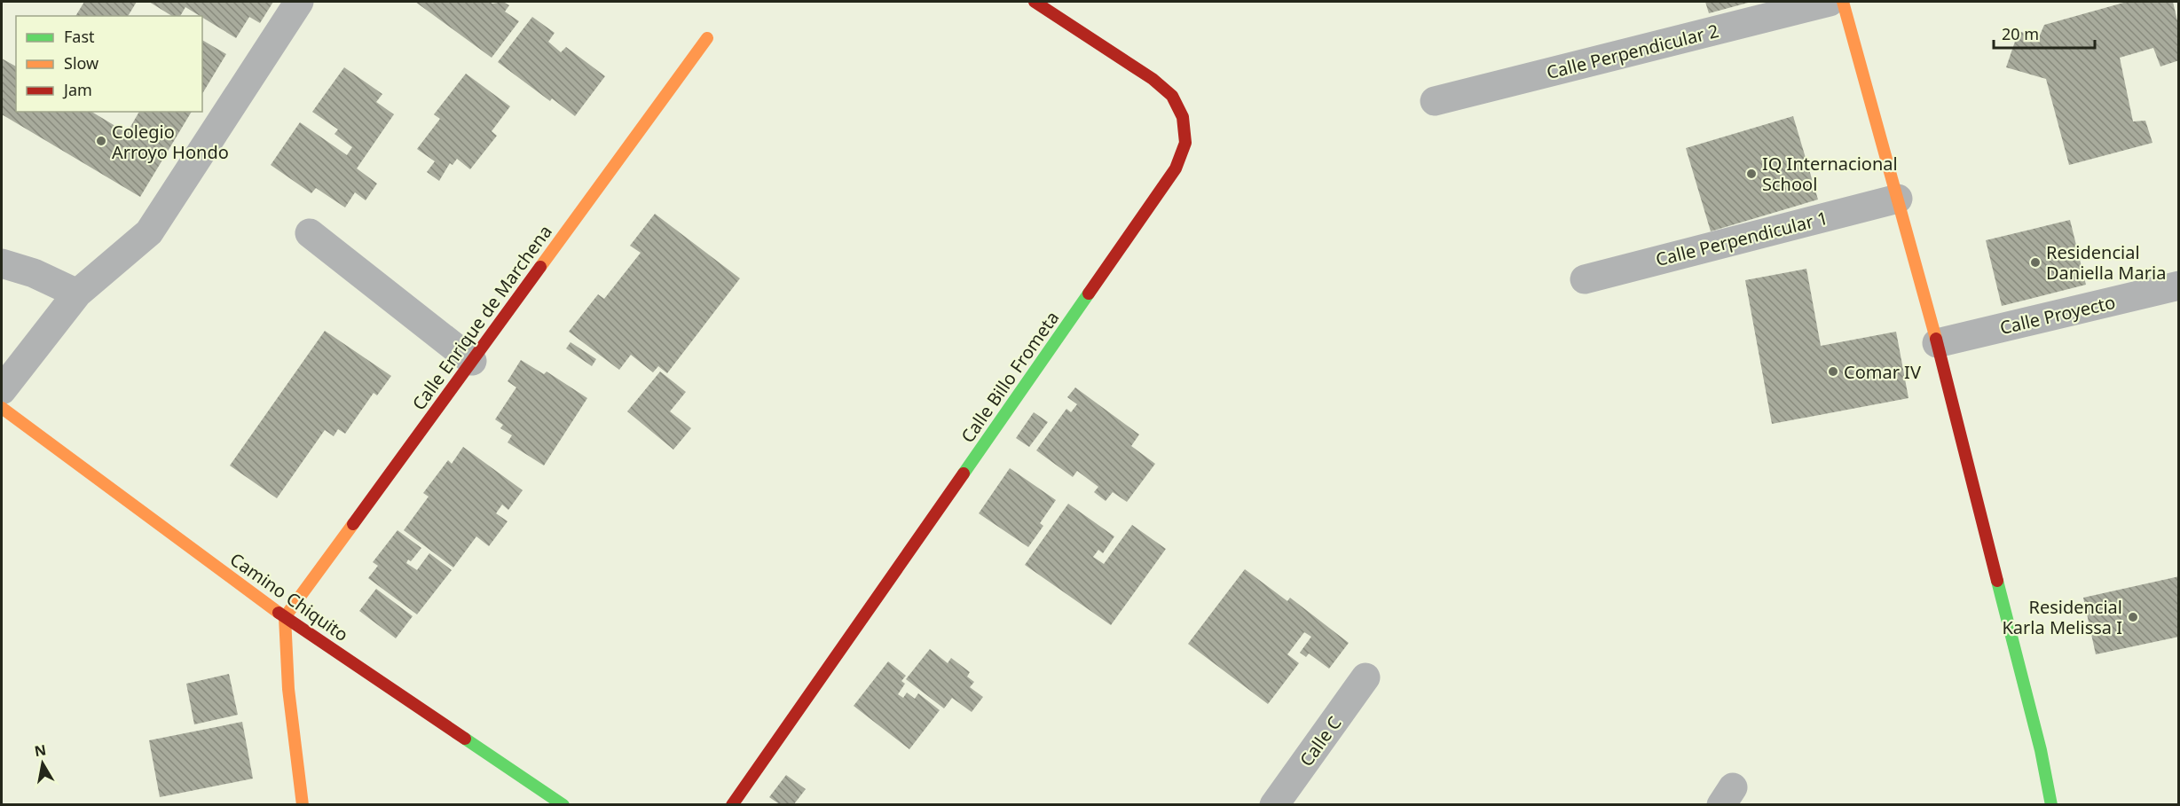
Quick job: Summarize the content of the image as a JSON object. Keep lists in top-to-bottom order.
{
  "streets": {
    "street": [
      "Calle Perpendicular 2",
      "Calle Perpendicular 1",
      "Calle Proyecto",
      "Calle Enrique de Marchena",
      "Calle Billo Frometa",
      "Camino Chiquito",
      "Calle C"
    ]
  },
  "crossings": [
    ["Calle Enrique de Marchena", "Camino Chiquito"]
  ],
  "places": [
    "Colegio Arroyo Hondo",
    "IQ Internacional School",
    "Residencial Daniella Maria",
    "Comar IV",
    "Residencial Karla Melissa I"
  ],
  "legend": ["Fast", "Slow", "Jam"],
  "scale_bar": "20 m",
  "north": "top"
}
